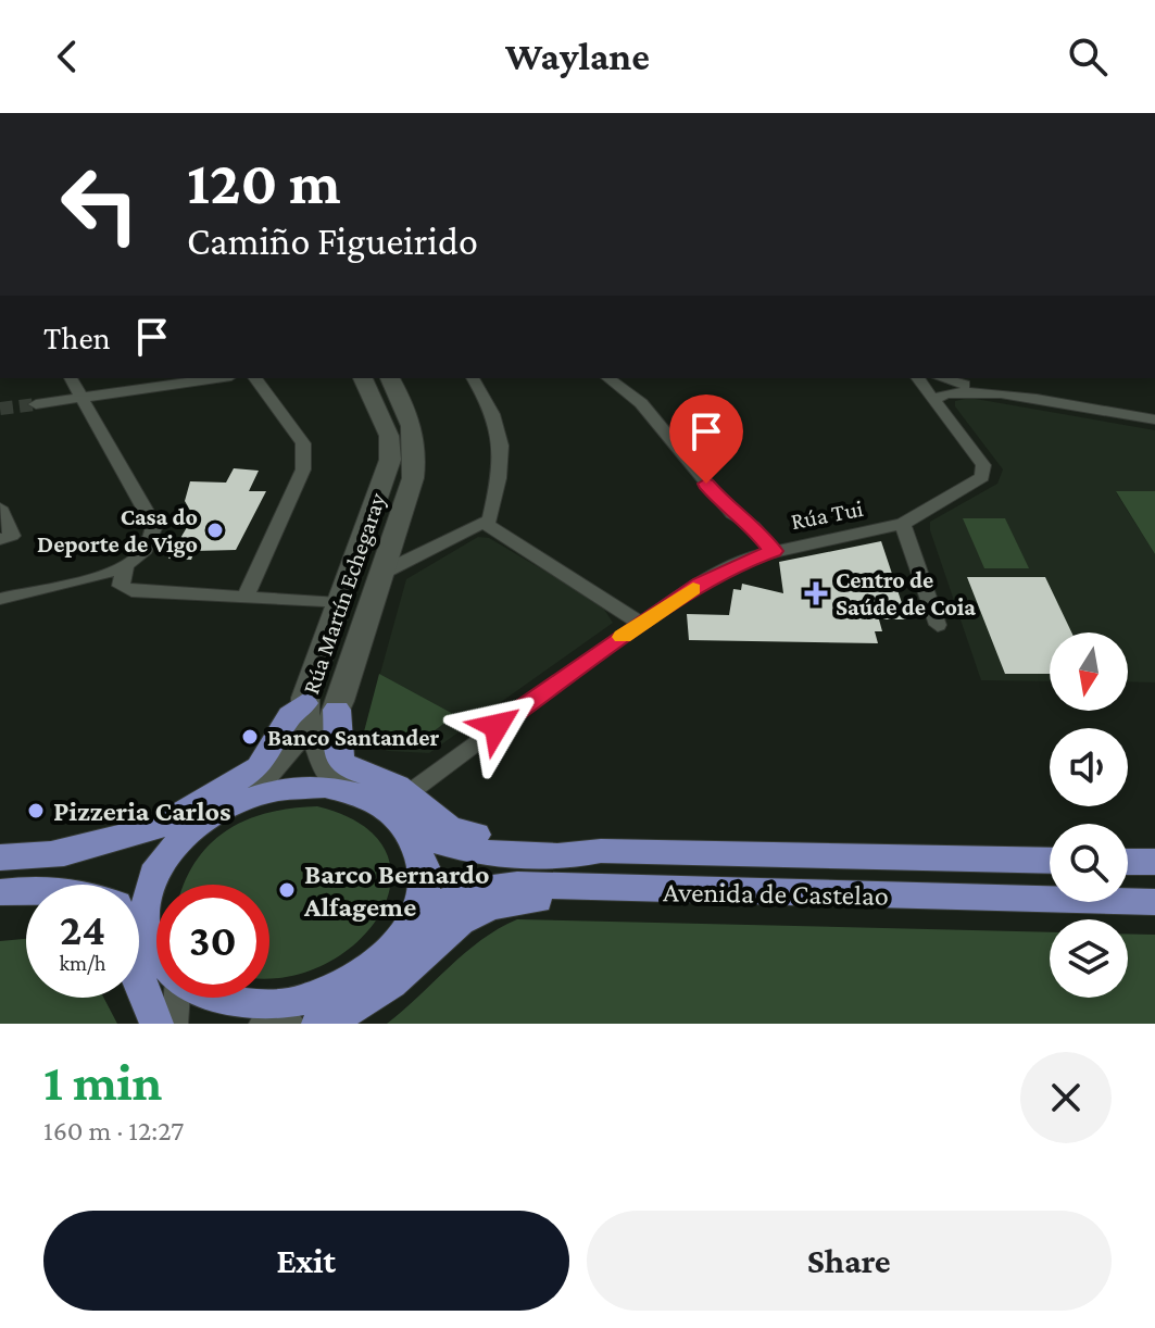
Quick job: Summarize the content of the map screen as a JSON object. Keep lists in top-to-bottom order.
{
  "streets": {
    "main road": ["Rúa Martín Echegaray", "Avenida de Castelao"],
    "street": ["Rúa Tui"]
  },
  "places": {
    "other": [
      "Casa do Deporte de Vigo",
      "Banco Santander",
      "Pizzeria Carlos",
      "Barco Bernardo Alfageme"
    ],
    "health": ["Centro de Saúde de Coia"]
  },
  "north": "bottom",
  "page": {
    "header": "Waylane",
    "turn": ["120 m", "Camiño Figueirido"],
    "then": "Then",
    "speed": "24 km/h",
    "limit": "30",
    "heading": ["1 min", "160 m · 12:27"],
    "buttons": ["Exit", "Share"]
  }
}
